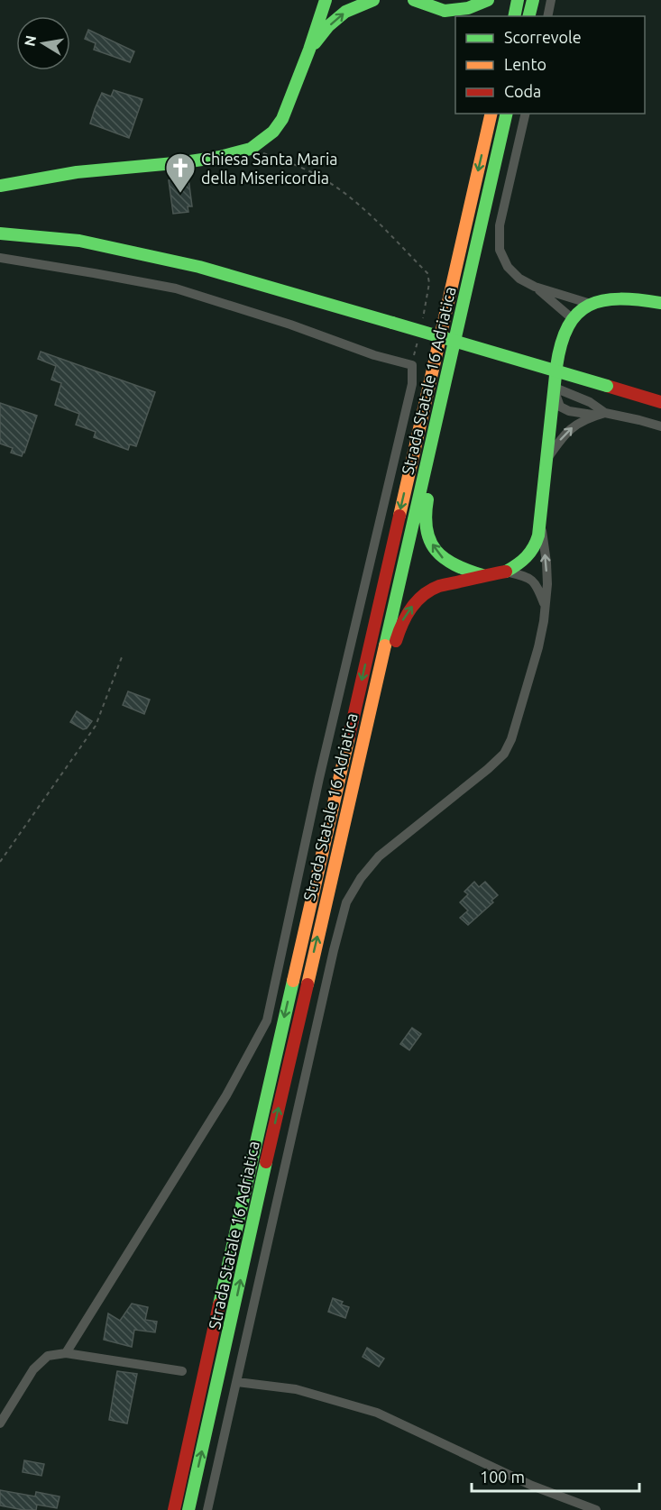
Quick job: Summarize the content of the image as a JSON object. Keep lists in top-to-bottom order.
{
  "streets": {
    "main road": ["Strada Statale 16 Adriatica"]
  },
  "places": {
    "church": ["Chiesa Santa Maria della Misericordia"]
  },
  "legend": ["Scorrevole", "Lento", "Coda"],
  "scale_bar": "100 m",
  "north": "left"
}
